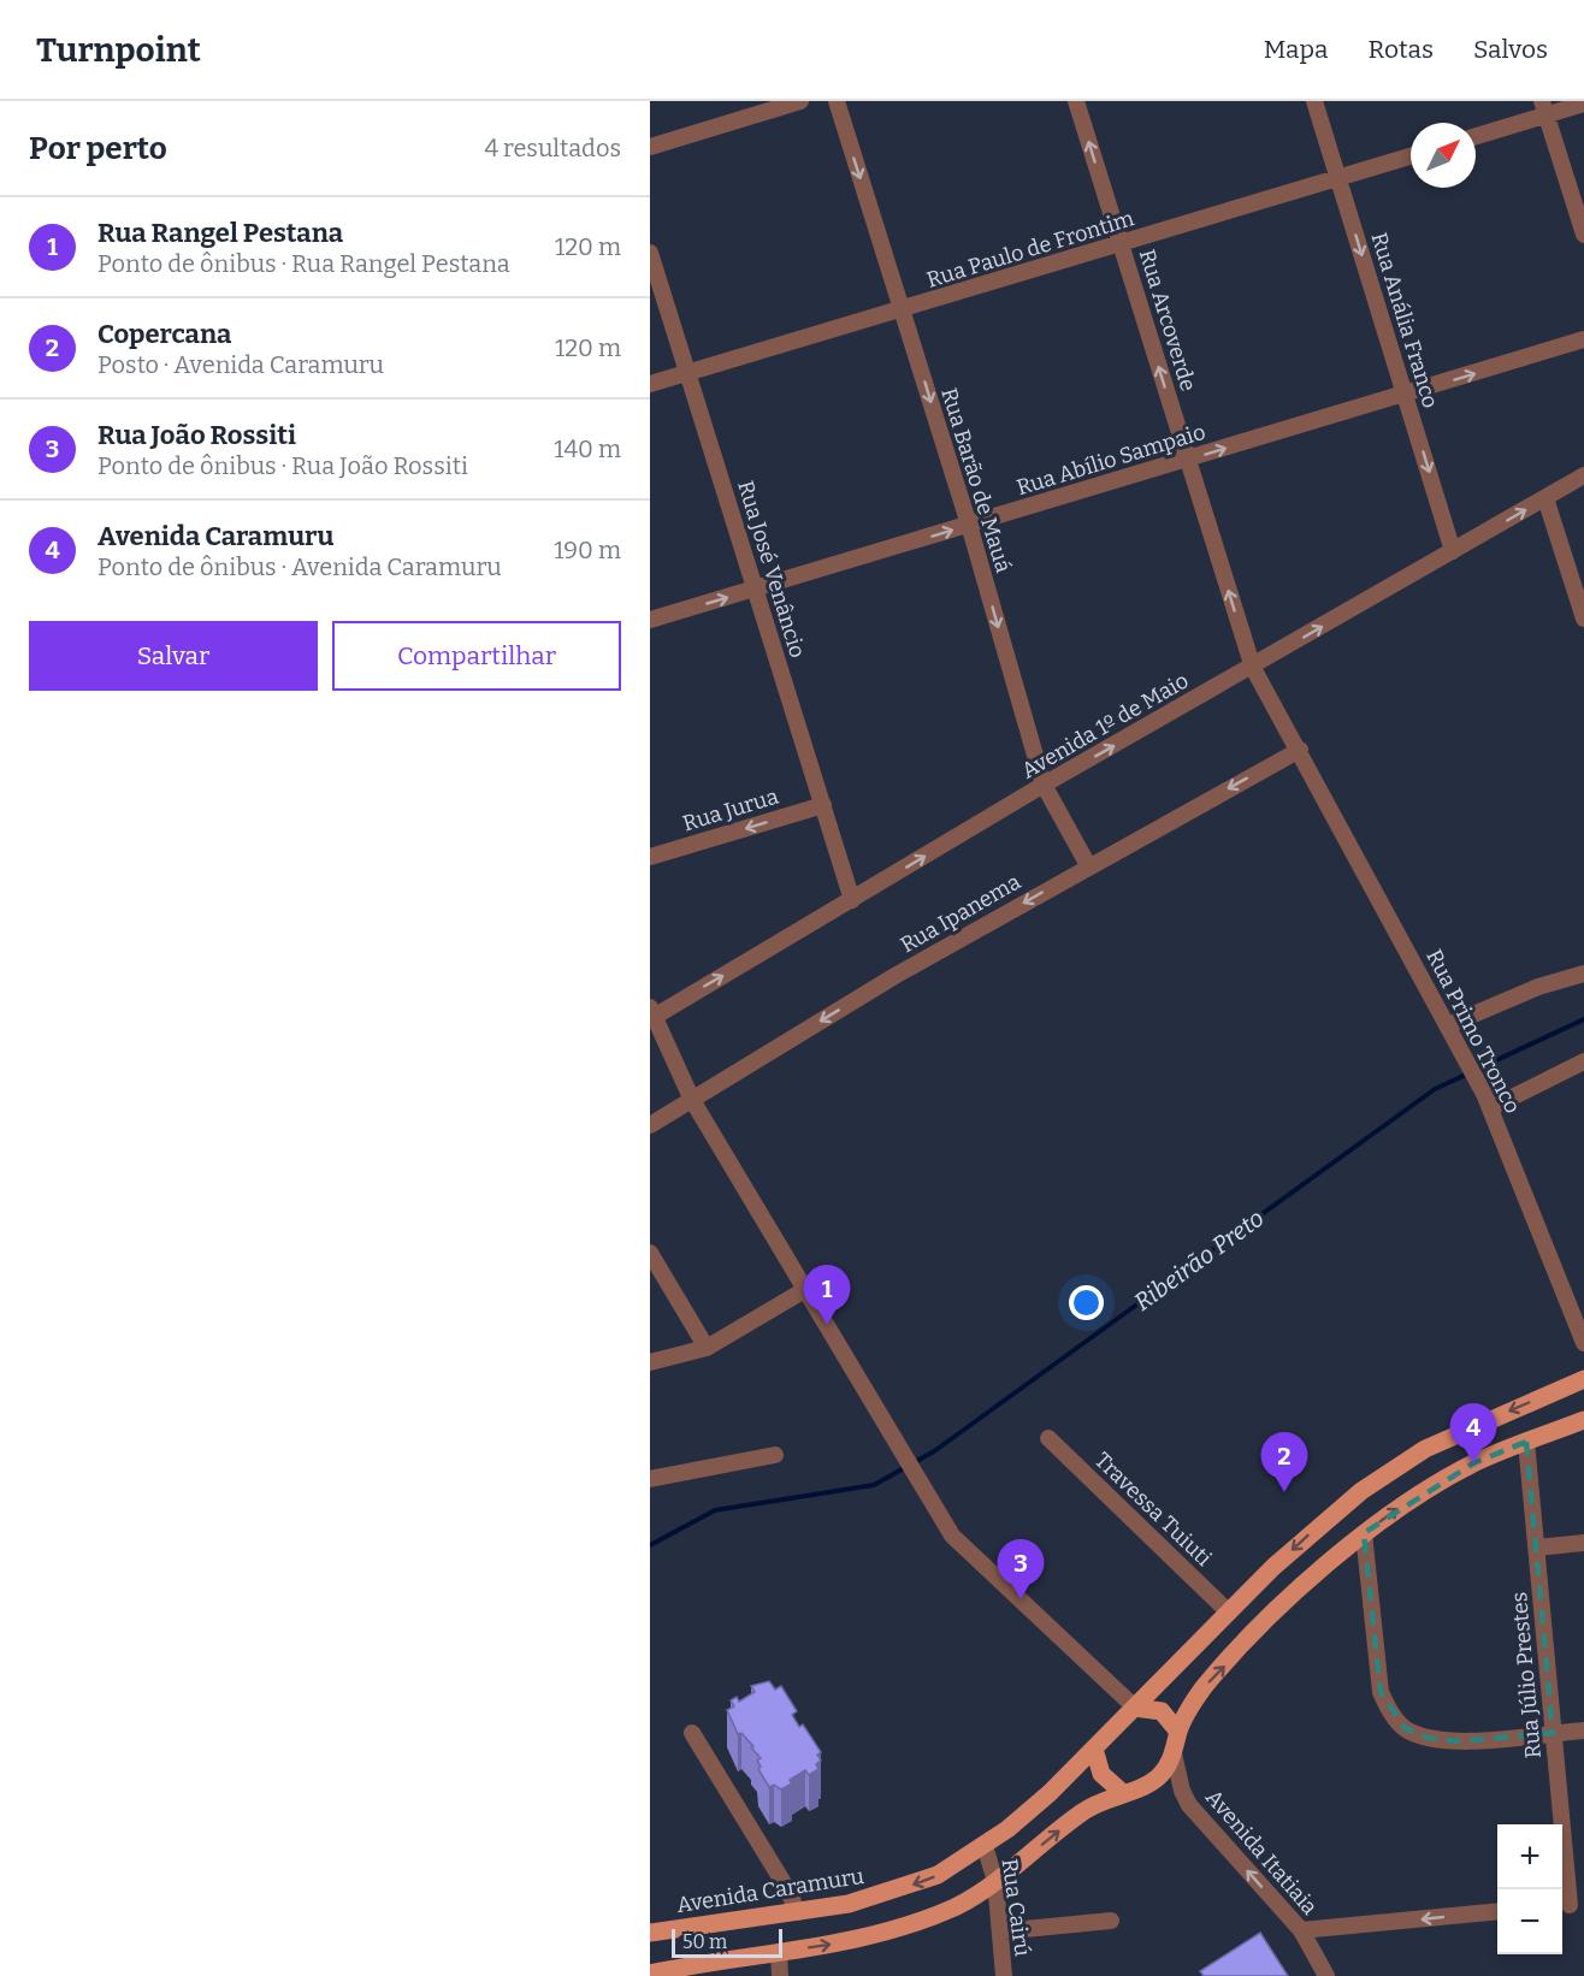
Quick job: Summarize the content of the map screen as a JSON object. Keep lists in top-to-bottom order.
{
  "streets": {
    "main road": ["Avenida Caramuru"],
    "street": [
      "Rua Paulo de Frontim",
      "Rua Arcoverde",
      "Rua Anália Franco",
      "Rua Abílio Sampaio",
      "Rua Barão de Mauá",
      "Rua José Venâncio",
      "Avenida 1º de Maio",
      "Rua Jurua",
      "Rua Ipanema",
      "Rua Primo Tronco",
      "Travessa Tuiuti",
      "Rua Júlio Prestes",
      "Avenida Itatiaia",
      "Rua Cairú"
    ]
  },
  "crossings": [
    ["Rua Paulo de Frontim", "Rua Arcoverde"],
    ["Rua Paulo de Frontim", "Rua Anália Franco"],
    ["Rua Paulo de Frontim", "Rua Barão de Mauá"],
    ["Rua Paulo de Frontim", "Rua José Venâncio"],
    ["Rua Arcoverde", "Rua Abílio Sampaio"],
    ["Rua Arcoverde", "Avenida 1º de Maio"],
    ["Rua Arcoverde", "Rua Ipanema"],
    ["Rua Arcoverde", "Rua Primo Tronco"],
    ["Rua Anália Franco", "Rua Abílio Sampaio"],
    ["Rua Anália Franco", "Avenida 1º de Maio"],
    ["Rua Abílio Sampaio", "Rua Barão de Mauá"],
    ["Rua Abílio Sampaio", "Rua José Venâncio"],
    ["Rua Barão de Mauá", "Avenida 1º de Maio"],
    ["Rua Barão de Mauá", "Rua Ipanema"],
    ["Rua José Venâncio", "Avenida 1º de Maio"],
    ["Rua José Venâncio", "Rua Jurua"],
    ["Rua Ipanema", "Rua Primo Tronco"],
    ["Travessa Tuiuti", "Avenida Caramuru"],
    ["Avenida Itatiaia", "Avenida Caramuru"],
    ["Avenida Caramuru", "Rua Cairú"]
  ],
  "one_way": [
    "Rua Arcoverde",
    "Rua Anália Franco",
    "Rua Abílio Sampaio",
    "Rua Barão de Mauá",
    "Avenida 1º de Maio",
    "Rua Jurua",
    "Rua Ipanema",
    "Avenida Itatiaia"
  ],
  "water": ["Ribeirão Preto"],
  "scale_bar": "50 m",
  "north": "top right",
  "page": {
    "header": "Turnpoint",
    "nav": ["Mapa", "Rotas", "Salvos"],
    "heading": ["Por perto", "4 resultados"],
    "list": [
      {
        "mark": "1",
        "name": "Rua Rangel Pestana",
        "note": "Ponto de ônibus · Rua Rangel Pestana",
        "value": "120 m"
      },
      {
        "mark": "2",
        "name": "Copercana",
        "note": "Posto · Avenida Caramuru",
        "value": "120 m"
      },
      {
        "mark": "3",
        "name": "Rua João Rossiti",
        "note": "Ponto de ônibus · Rua João Rossiti",
        "value": "140 m"
      },
      {
        "mark": "4",
        "name": "Avenida Caramuru",
        "note": "Ponto de ônibus · Avenida Caramuru",
        "value": "190 m"
      }
    ],
    "buttons": ["Salvar", "Compartilhar"],
    "pins": [
      "1",
      "4",
      "2",
      "3"
    ],
    "map_buttons": ["+", "−"],
    "scale": "50 m"
  }
}
